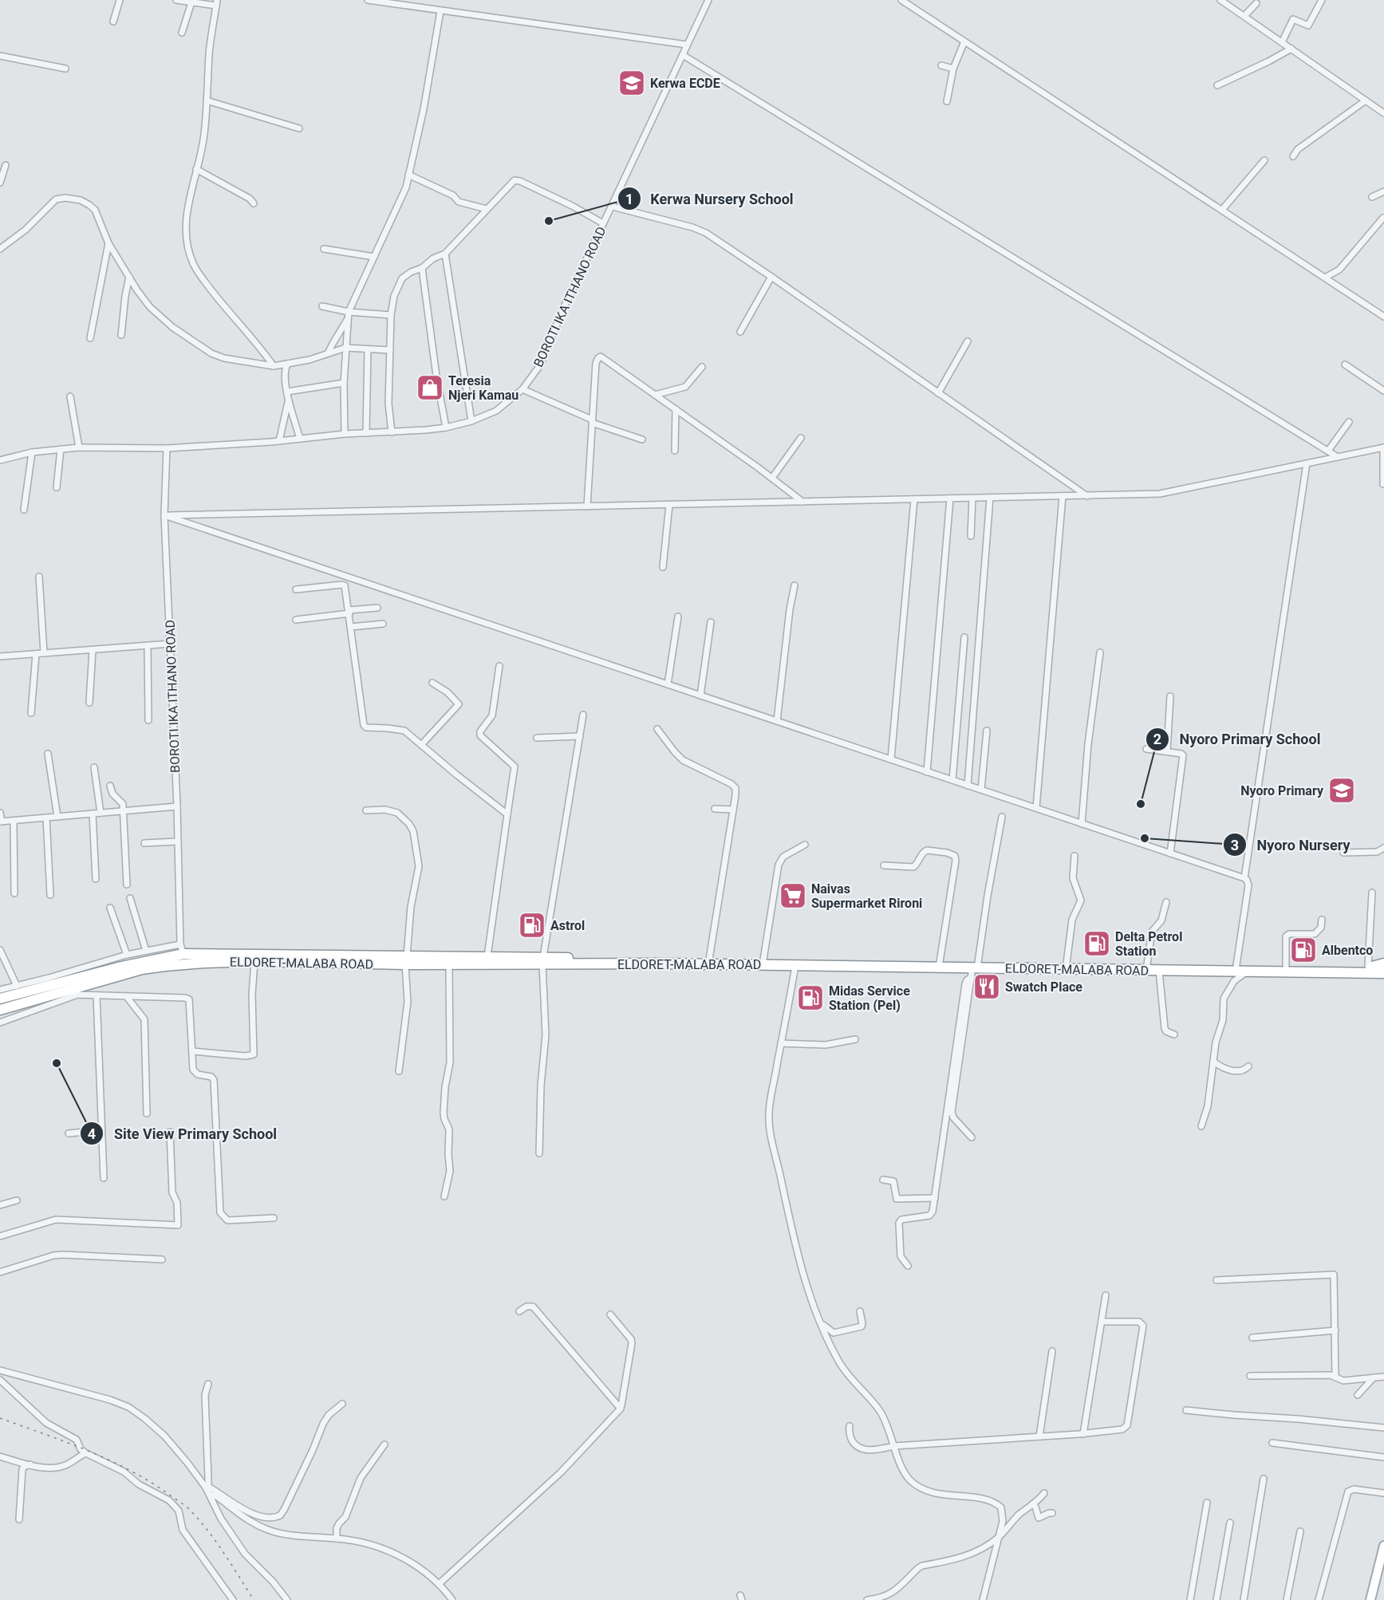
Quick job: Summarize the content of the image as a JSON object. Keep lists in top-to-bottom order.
{
  "streets": {
    "highway": ["ELDORET-MALABA ROAD"],
    "street": ["BOROTI IKA ITHANO ROAD"]
  },
  "crossings": [
    ["BOROTI IKA ITHANO ROAD", "ELDORET-MALABA ROAD"]
  ],
  "places": {
    "school or university": ["Kerwa ECDE", "Nyoro Primary"],
    "other": [
      "Kerwa Nursery School",
      "Nyoro Primary School",
      "Nyoro Nursery",
      "Site View Primary School"
    ],
    "shop": ["Teresia Njeri Kamau"],
    "supermarket": ["Naivas Supermarket Rironi"],
    "fuel station": [
      "Astrol",
      "Delta Petrol Station",
      "Albentco",
      "Midas Service Station (Pel)"
    ],
    "restaurant": ["Swatch Place"]
  }
}
